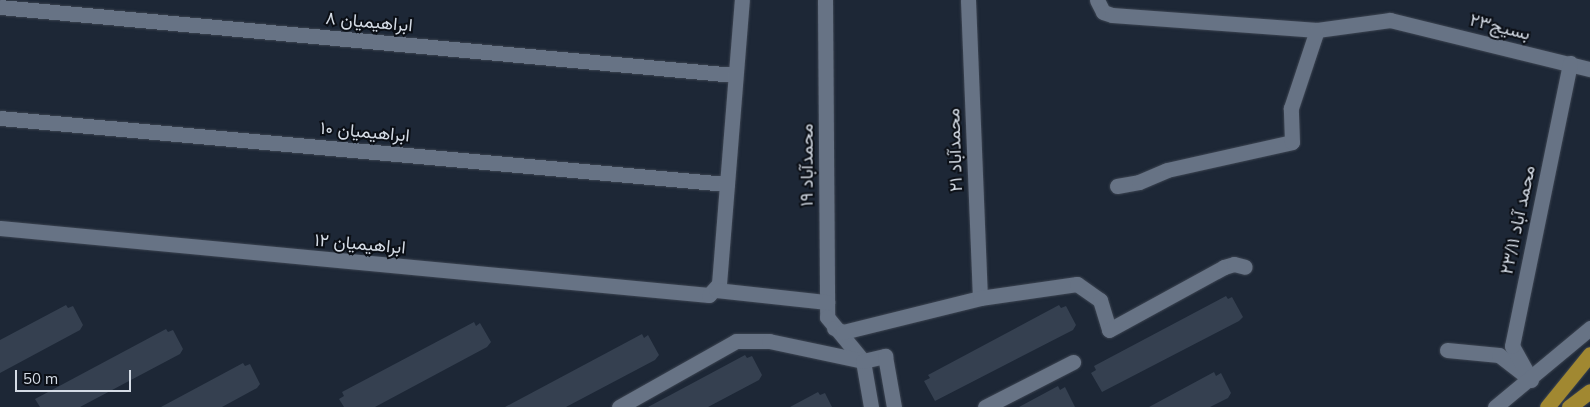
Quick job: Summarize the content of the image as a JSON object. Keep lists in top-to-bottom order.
{
  "streets": {
    "street": [
      "ابراهیمیان ۸",
      "بسیج۲۳",
      "ابراهیمیان ۱۰",
      "محمدآباد ۲۱",
      "محمدآباد ۱۹",
      "محمد آباد ۲۳/۱۱",
      "ابراهیمیان ۱۲"
    ]
  },
  "crossings": [
    ["بسیج۲۳", "محمد آباد ۲۳/۱۱"],
    ["محمدآباد ۱۹", "ابراهیمیان ۱۲"]
  ],
  "scale_bar": "50 m"
}
